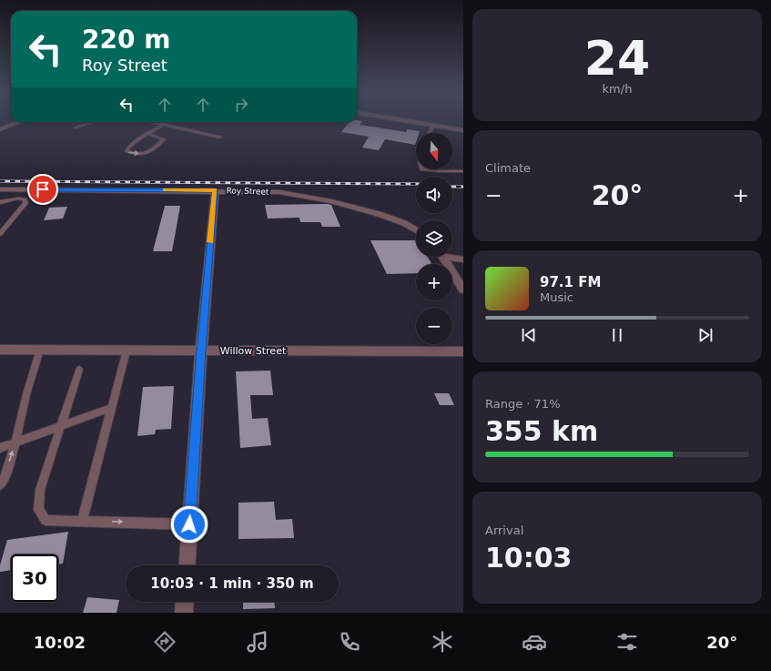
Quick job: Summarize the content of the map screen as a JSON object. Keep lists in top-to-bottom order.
{
  "streets": {
    "street": ["Roy Street", "Willow Street"]
  },
  "north": "bottom",
  "page": {
    "tile": [
      ["24", "km/h"],
      "Climate",
      ["Range · 71%", "355 km"],
      ["Arrival", "10:03"]
    ],
    "turn": ["220 m", "Roy Street"],
    "map_buttons": ["+", "−"],
    "heat": ["−", "20°", "+"],
    "song": ["97.1 FM", "Music"],
    "limit": "30",
    "trip": "10:03 · 1 min · 350 m",
    "tabs": ["10:02", "20°"]
  }
}
